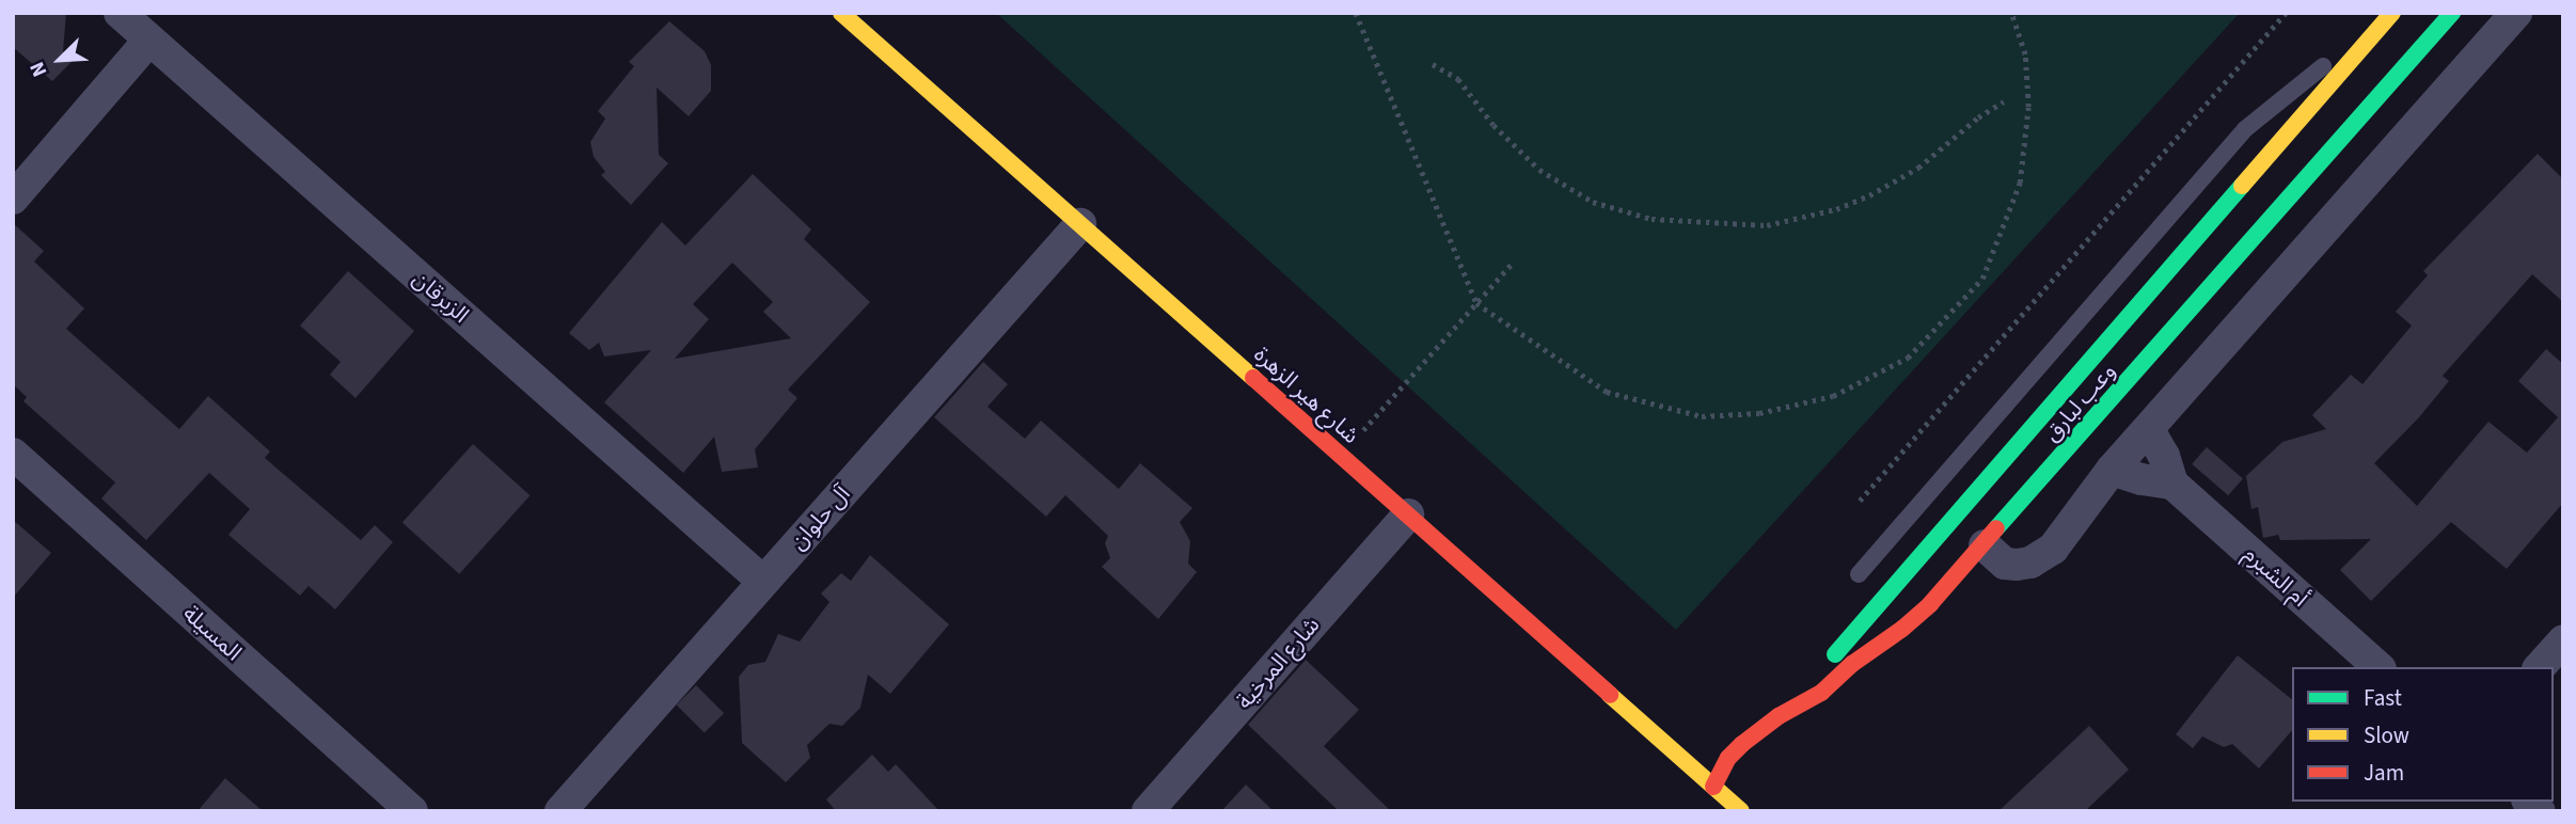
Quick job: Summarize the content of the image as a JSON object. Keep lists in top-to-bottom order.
{
  "streets": {
    "street": [
      "الزبرقان",
      "شارع هير الزهرة",
      "وعب لبارق",
      "آل حلوان",
      "أم الشبرم",
      "المسيلة",
      "شارع المرخية"
    ]
  },
  "crossings": [
    ["الزبرقان", "آل حلوان"],
    ["شارع هير الزهرة", "وعب لبارق"],
    ["شارع هير الزهرة", "آل حلوان"],
    ["شارع هير الزهرة", "شارع المرخية"]
  ],
  "legend": ["Fast", "Slow", "Jam"],
  "north": "bottom left"
}
